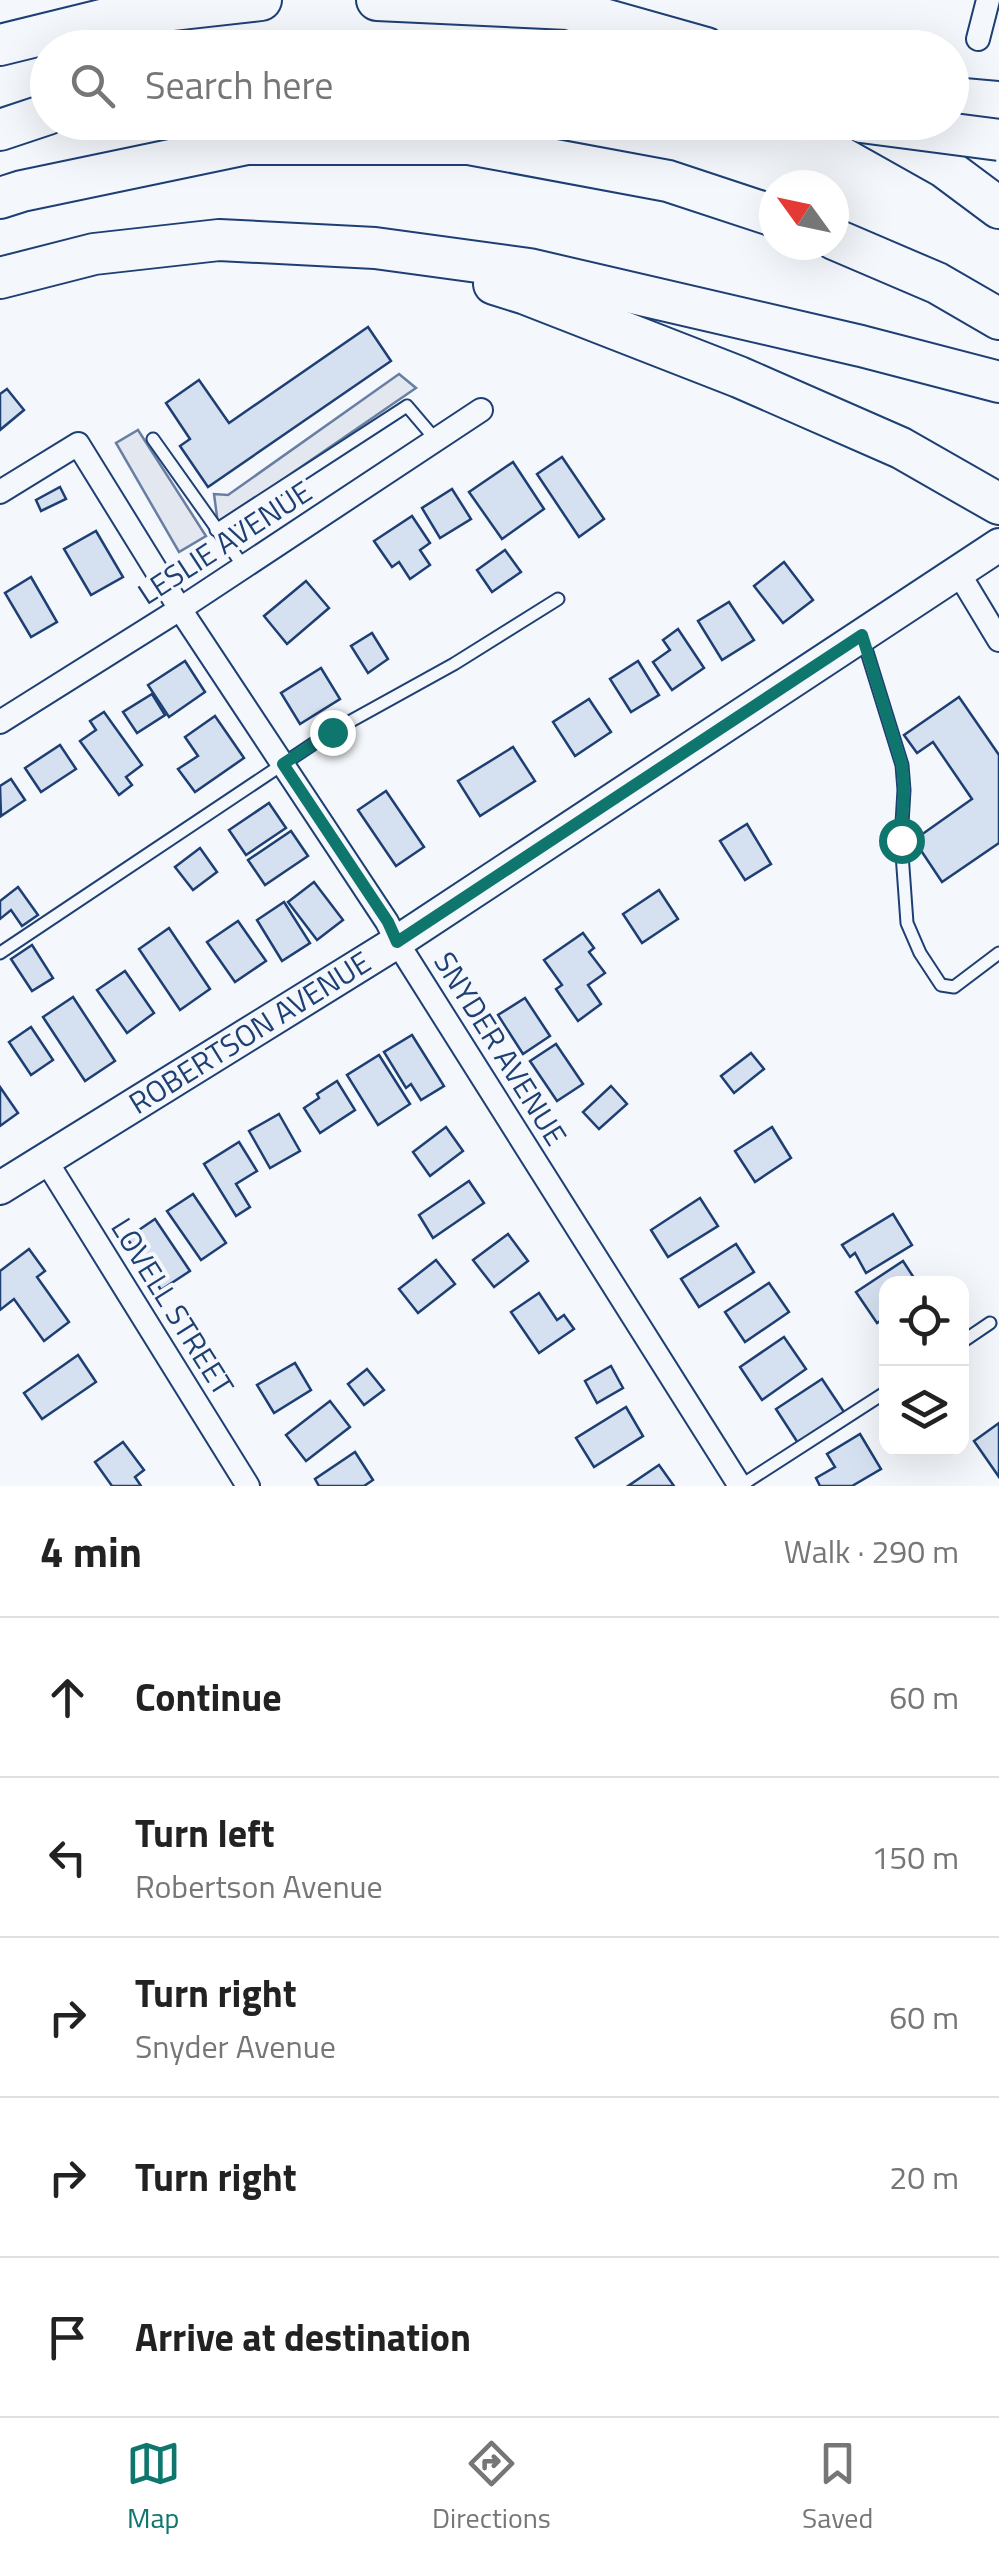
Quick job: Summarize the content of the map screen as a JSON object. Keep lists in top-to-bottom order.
{
  "streets": {
    "street": [
      "LESLIE AVENUE",
      "ROBERTSON AVENUE",
      "SNYDER AVENUE",
      "LOVELL STREET"
    ]
  },
  "crossings": [
    ["LESLIE AVENUE", "SNYDER AVENUE"],
    ["ROBERTSON AVENUE", "SNYDER AVENUE"],
    ["ROBERTSON AVENUE", "LOVELL STREET"]
  ],
  "north": "top left",
  "page": {
    "search": "Search here",
    "heading": ["4 min", "Walk · 290 m"],
    "list": [
      ["Continue", "60 m"],
      ["Turn left", "Robertson Avenue", "150 m"],
      ["Turn right", "Snyder Avenue", "60 m"],
      ["Turn right", "20 m"],
      "Arrive at destination"
    ],
    "nav": ["Map", "Directions", "Saved"]
  }
}
